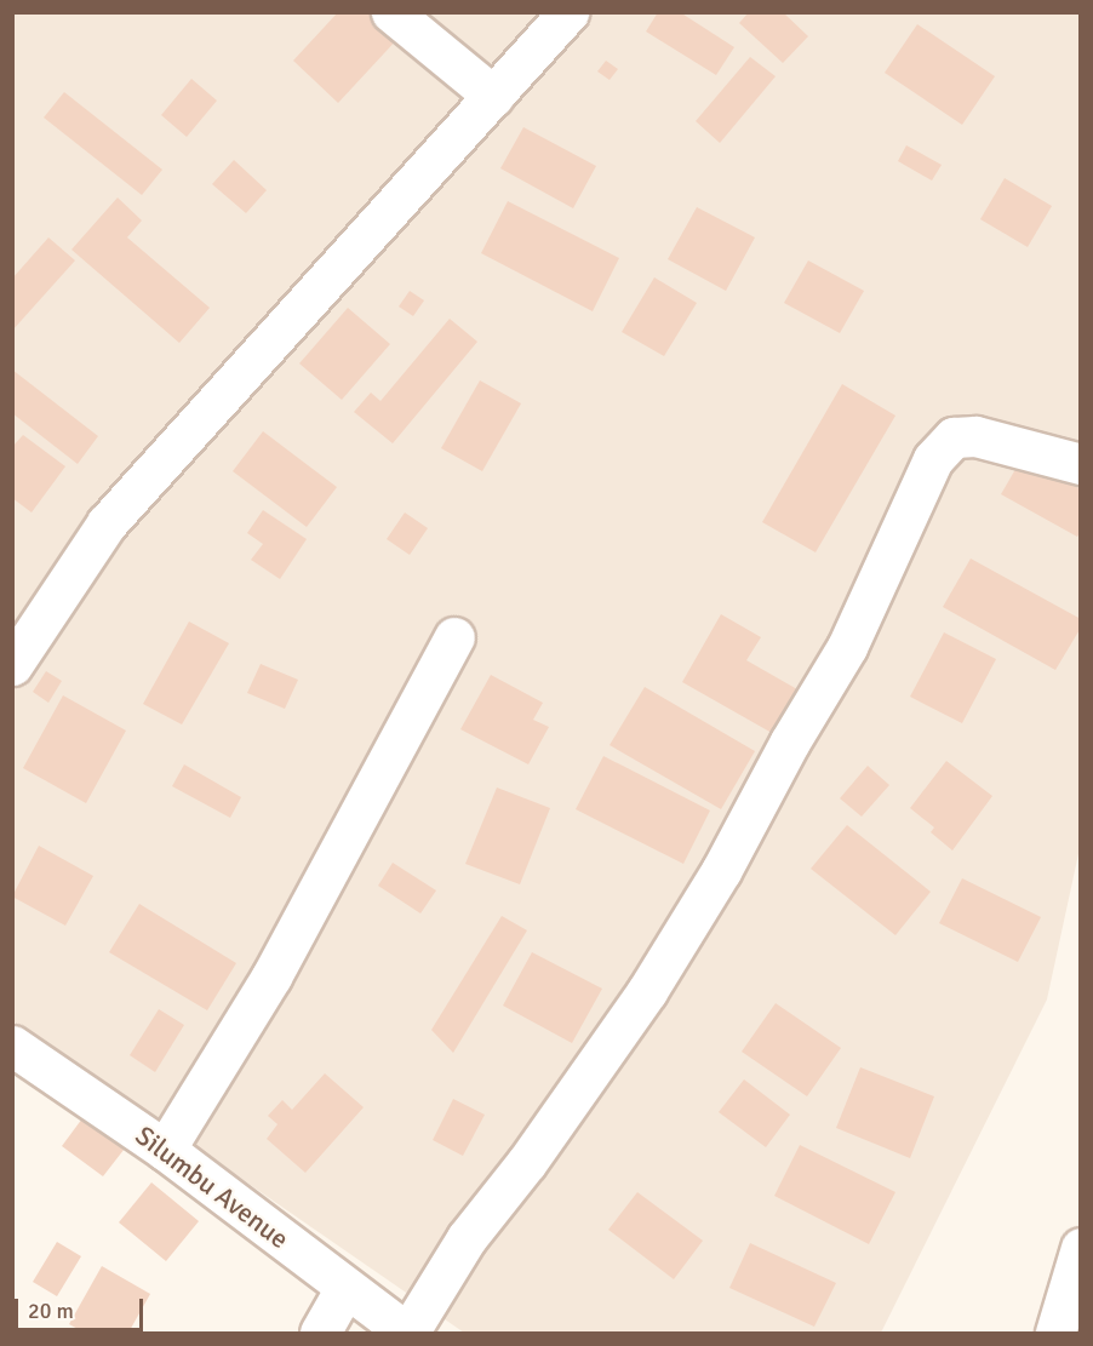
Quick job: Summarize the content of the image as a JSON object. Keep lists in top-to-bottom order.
{
  "streets": {
    "street": ["Silumbu Avenue"]
  },
  "scale_bar": "20 m"
}
